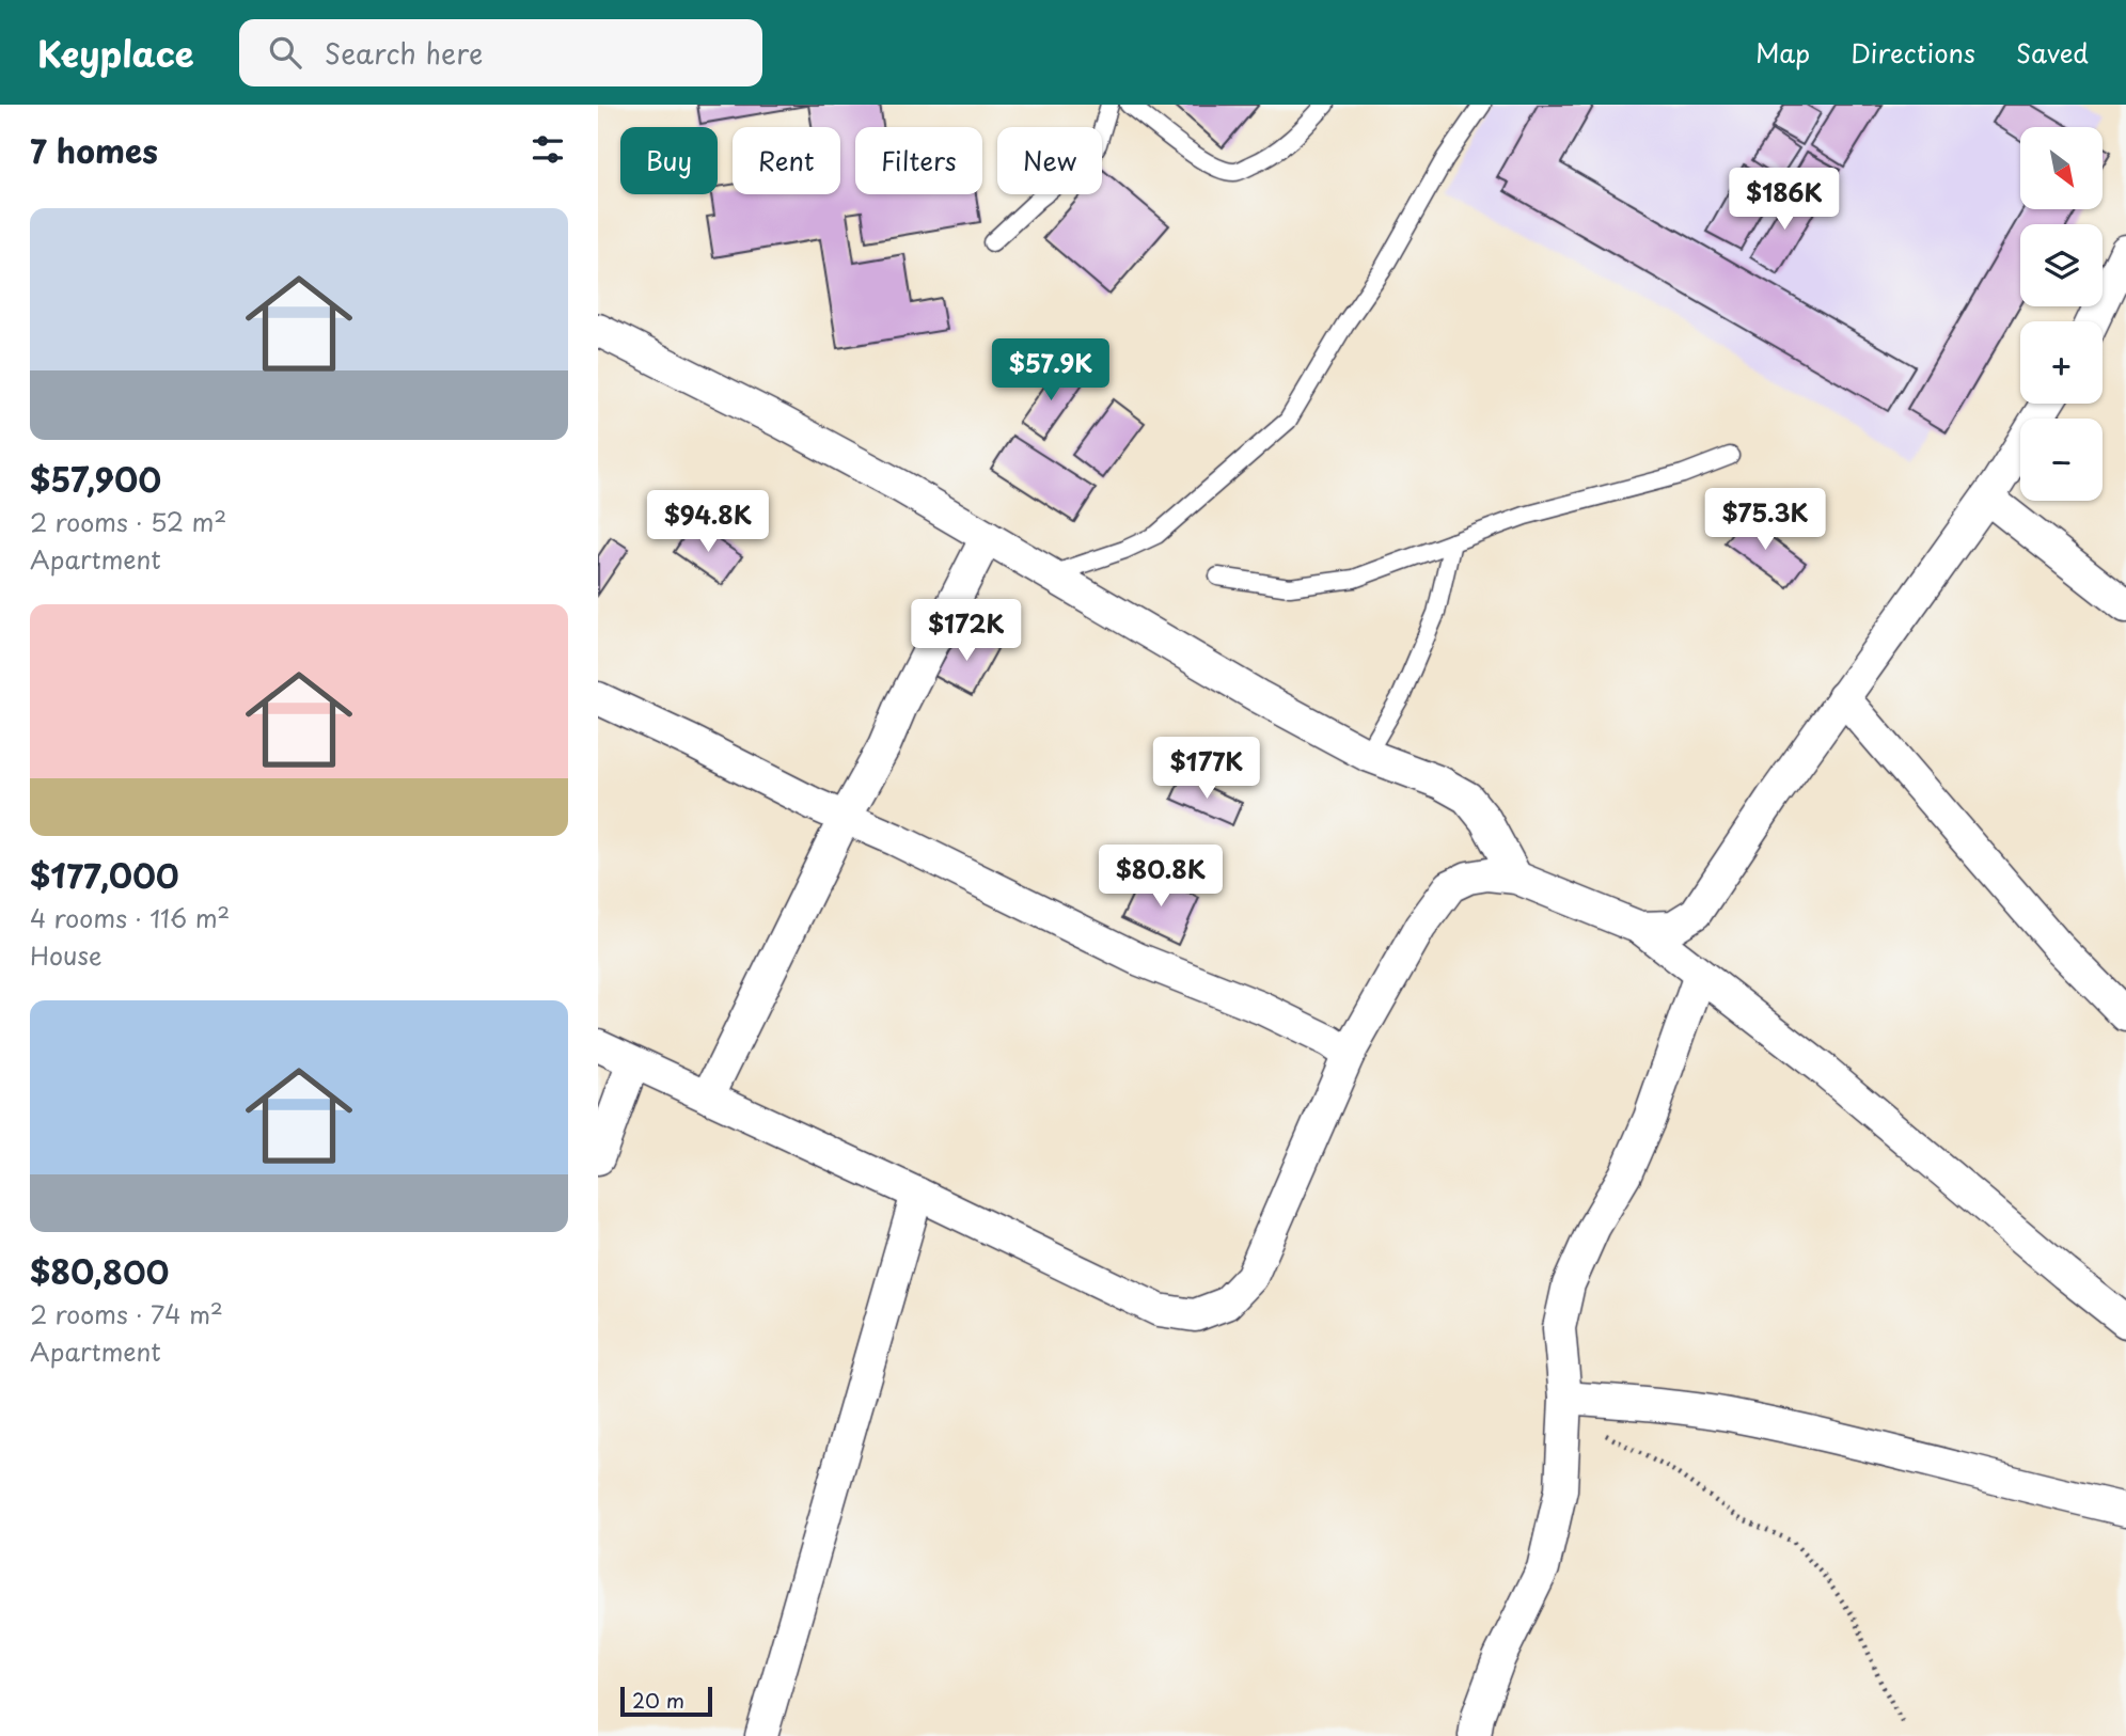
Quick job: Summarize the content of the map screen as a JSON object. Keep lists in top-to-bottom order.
{
  "scale_bar": "20 m",
  "north": "bottom right",
  "page": {
    "header": "Keyplace",
    "search": "Search here",
    "nav": ["Map", "Directions", "Saved"],
    "heading": "7 homes",
    "map_buttons": ["+", "−"],
    "chip": [
      "Buy",
      "Rent",
      "Filters",
      "New"
    ],
    "price": [
      "$186K",
      "$57.9K",
      "$75.3K",
      "$94.8K",
      "$172K",
      "$177K",
      "$80.8K"
    ],
    "list": [
      {
        "name": "$57,900",
        "note": "2 rooms · 52 m² · Apartment"
      },
      {
        "name": "$177,000",
        "note": "4 rooms · 116 m² · House"
      },
      {
        "name": "$80,800",
        "note": "2 rooms · 74 m² · Apartment"
      }
    ],
    "scale": "20 m"
  }
}
